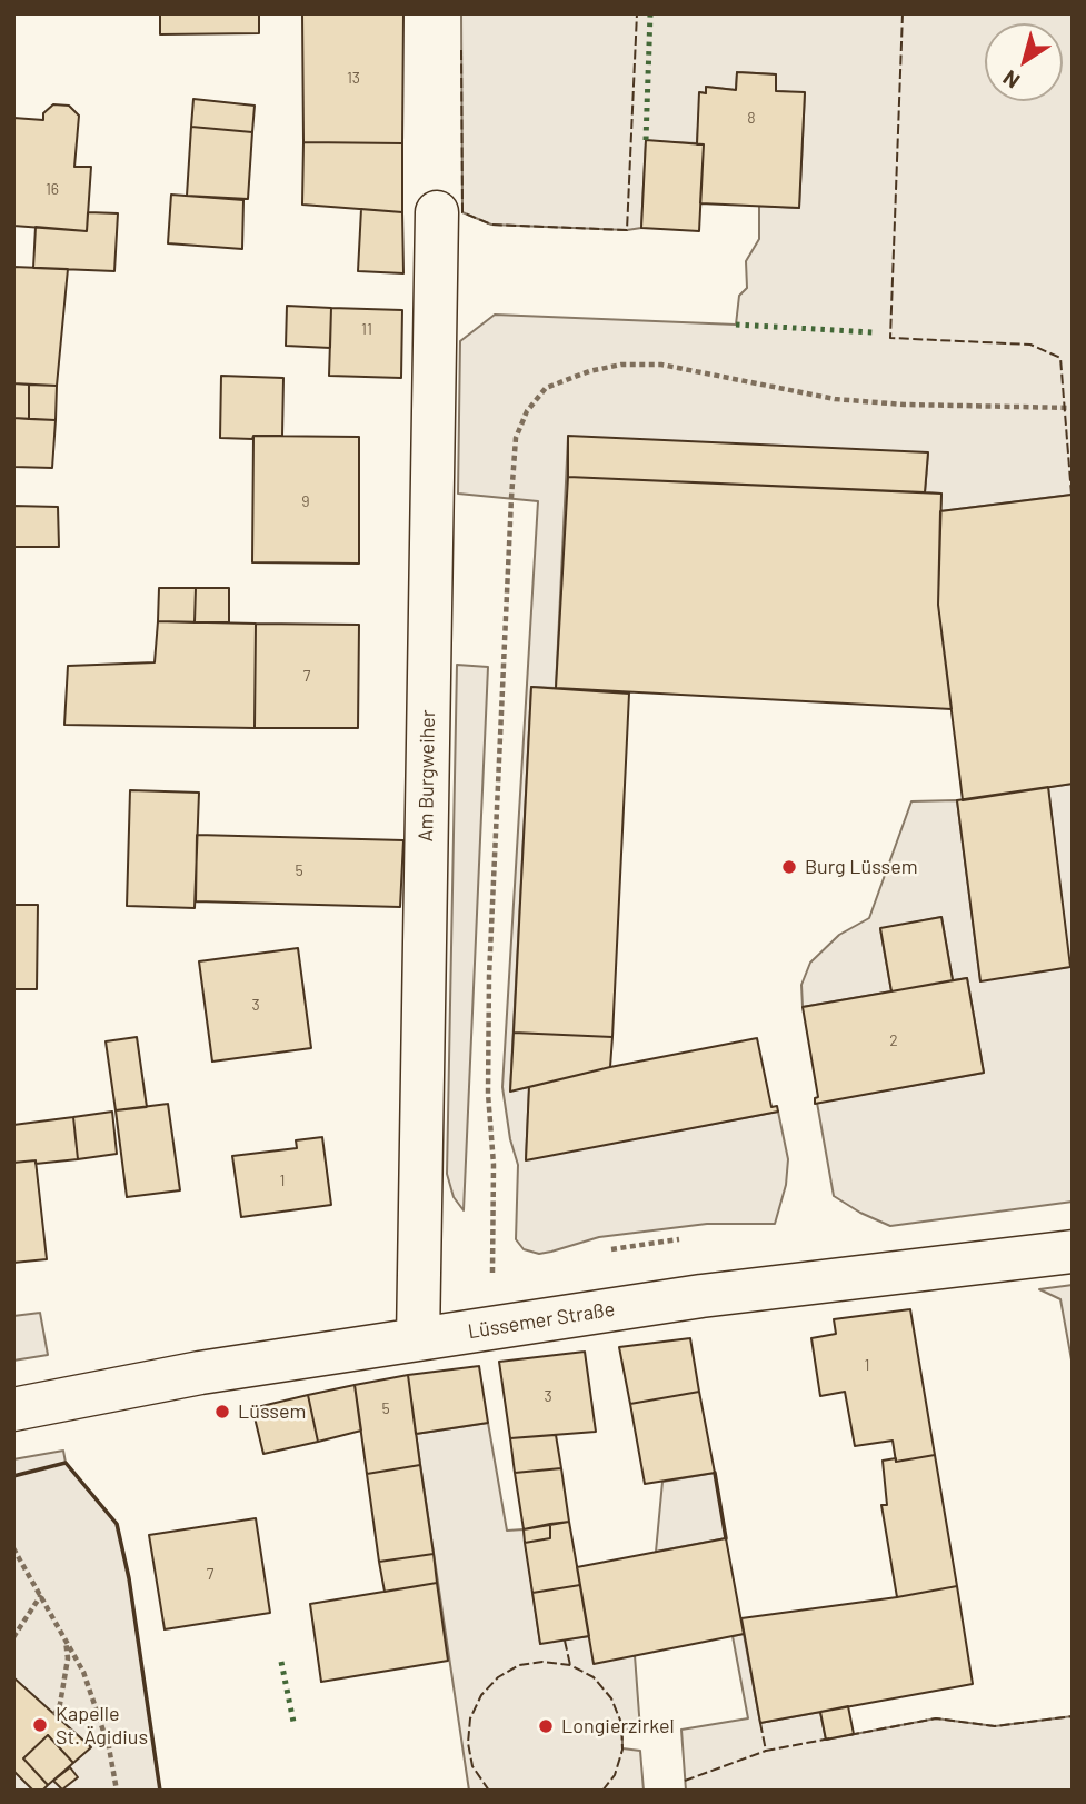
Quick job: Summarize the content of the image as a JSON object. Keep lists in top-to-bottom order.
{
  "streets": {
    "street": ["Am Burgweiher", "Lüssemer Straße"]
  },
  "crossings": [
    ["Am Burgweiher", "Lüssemer Straße"]
  ],
  "places": [
    "Burg Lüssem",
    "Lüssem",
    "Kapelle St. Ägidius",
    "Longierzirkel"
  ],
  "house_numbers": [
    "13",
    "8",
    "16",
    "11",
    "9",
    "7",
    "5",
    "3",
    "2",
    "1",
    "1",
    "3",
    "5",
    "7"
  ],
  "north": "bottom left"
}
